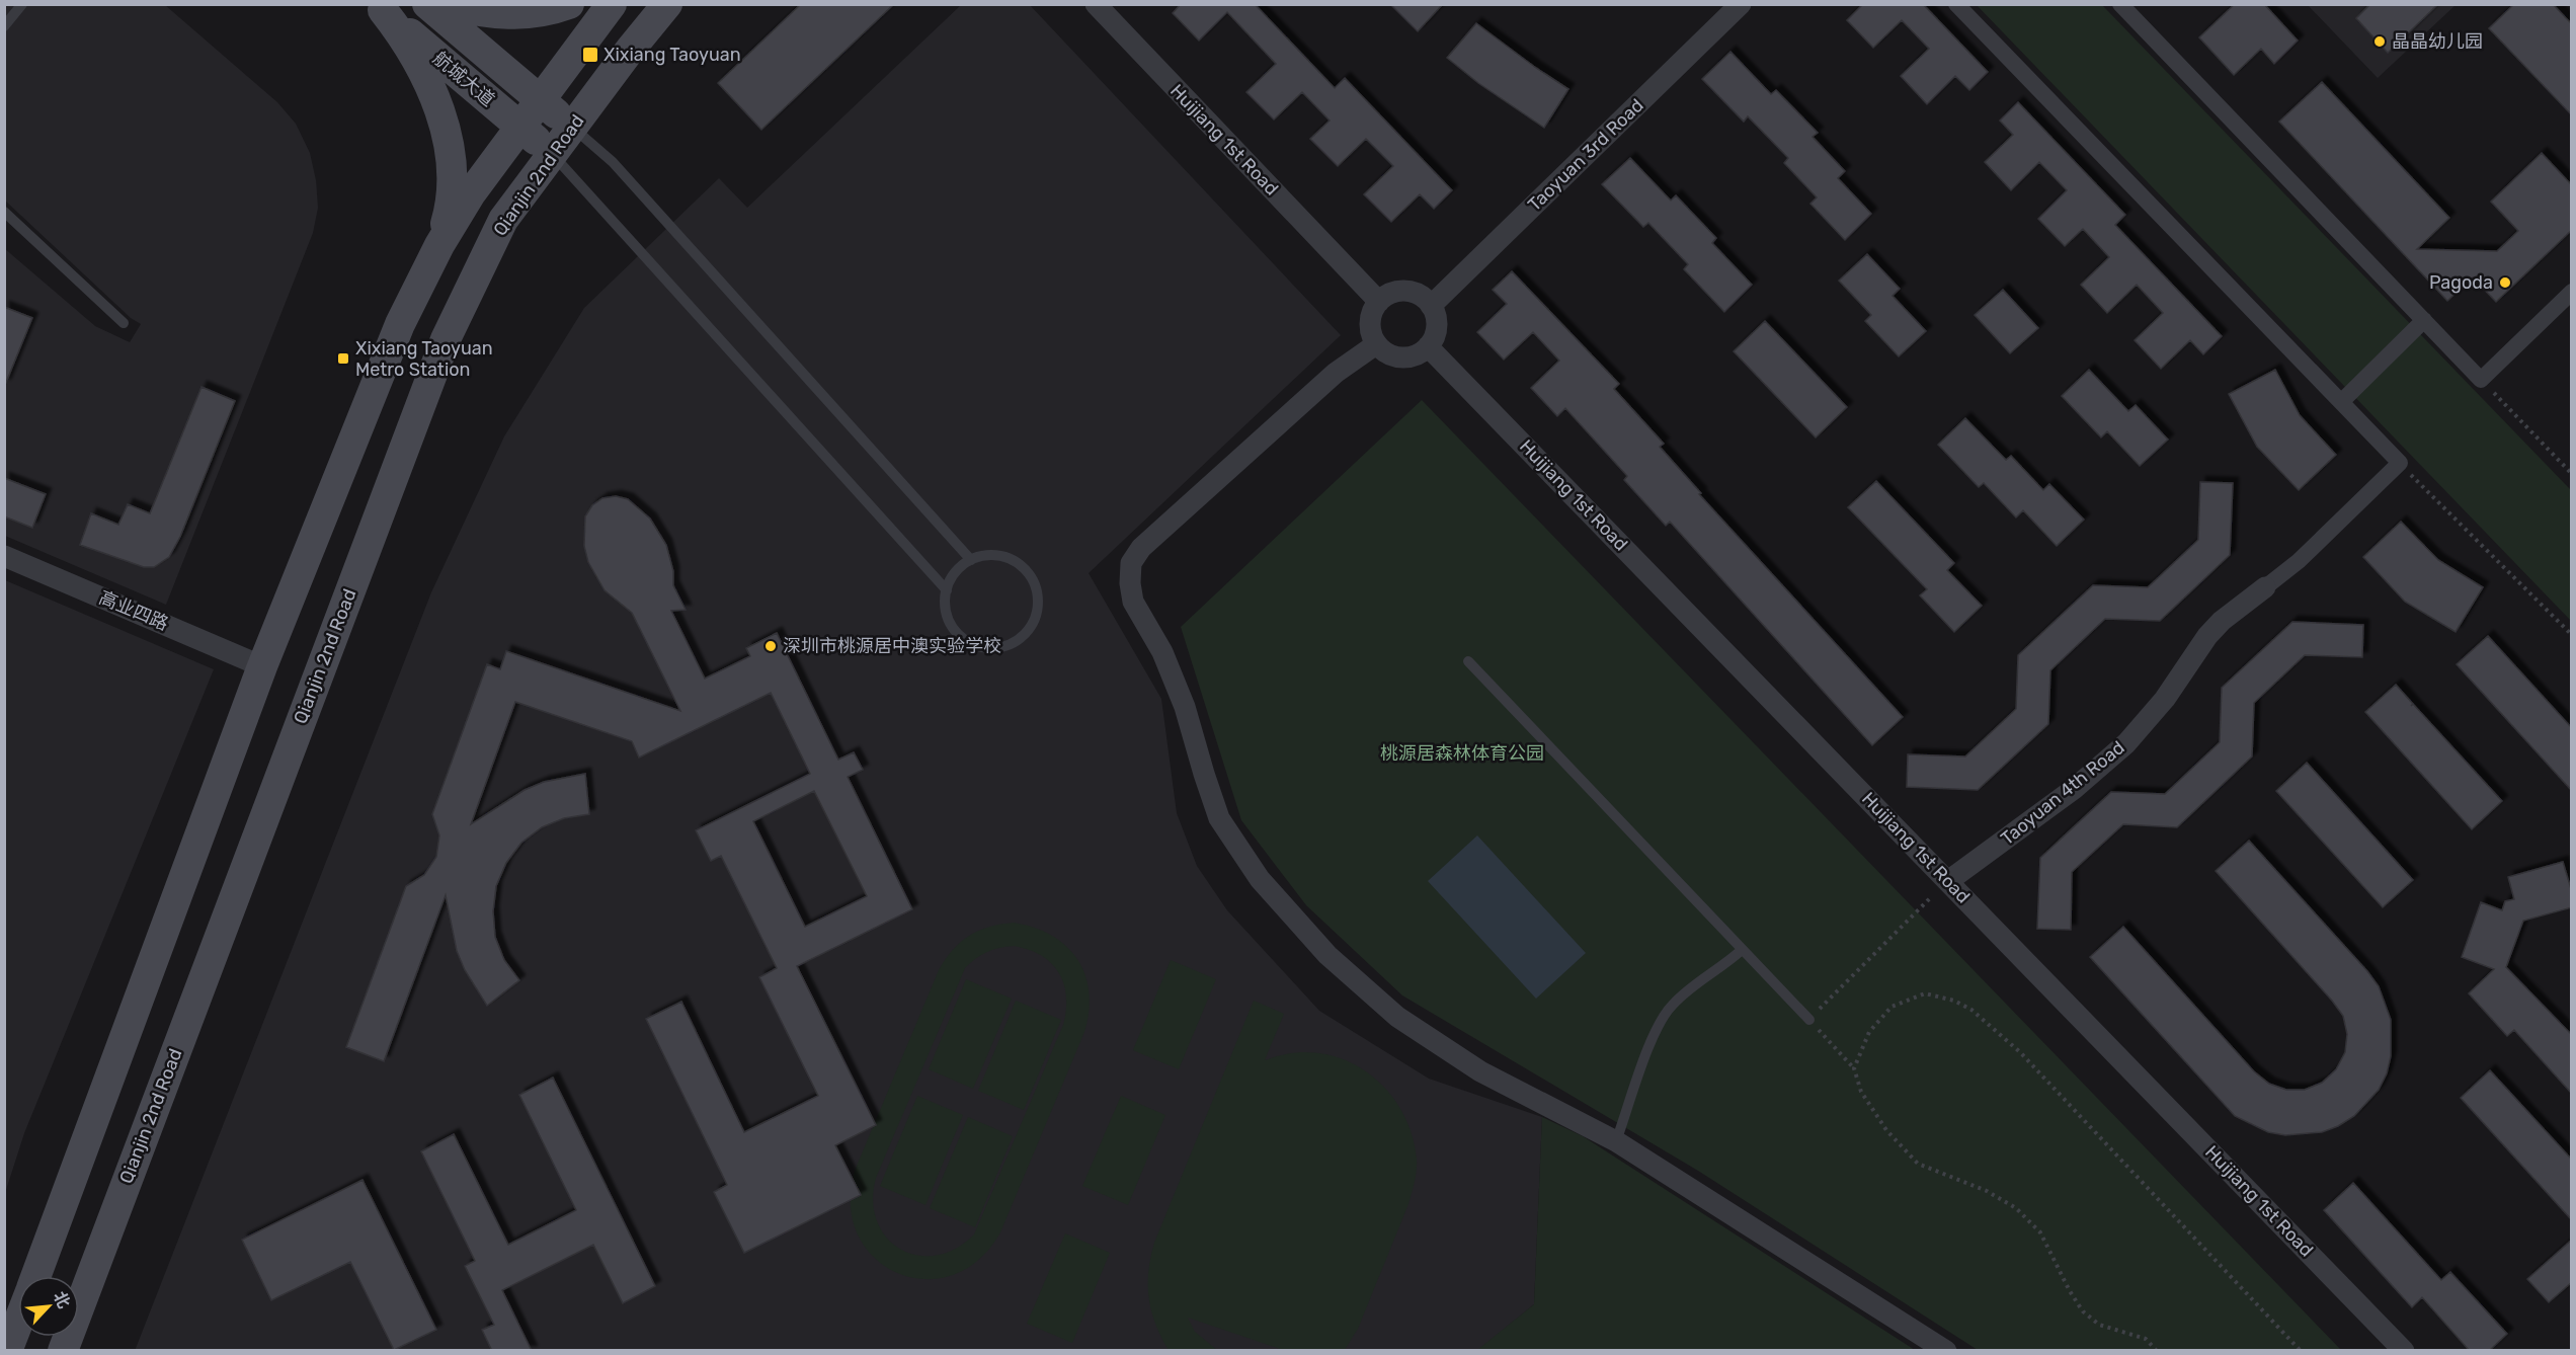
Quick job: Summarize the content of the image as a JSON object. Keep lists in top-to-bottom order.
{
  "streets": {
    "main road": ["航城大道", "Qianjin 2nd Road"],
    "street": [
      "Huijiang 1st Road",
      "Taoyuan 3rd Road",
      "高业四路",
      "Taoyuan 4th Road"
    ]
  },
  "crossings": [
    ["航城大道", "Qianjin 2nd Road"],
    ["Huijiang 1st Road", "Taoyuan 3rd Road"],
    ["Huijiang 1st Road", "Taoyuan 4th Road"]
  ],
  "parks": ["桃源居森林体育公园"],
  "places": {
    "other": ["晶晶幼儿园", "Pagoda", "深圳市桃源居中澳实验学校"],
    "transit": ["Xixiang Taoyuan", "Xixiang Taoyuan Metro Station"]
  },
  "north": "top right"
}
